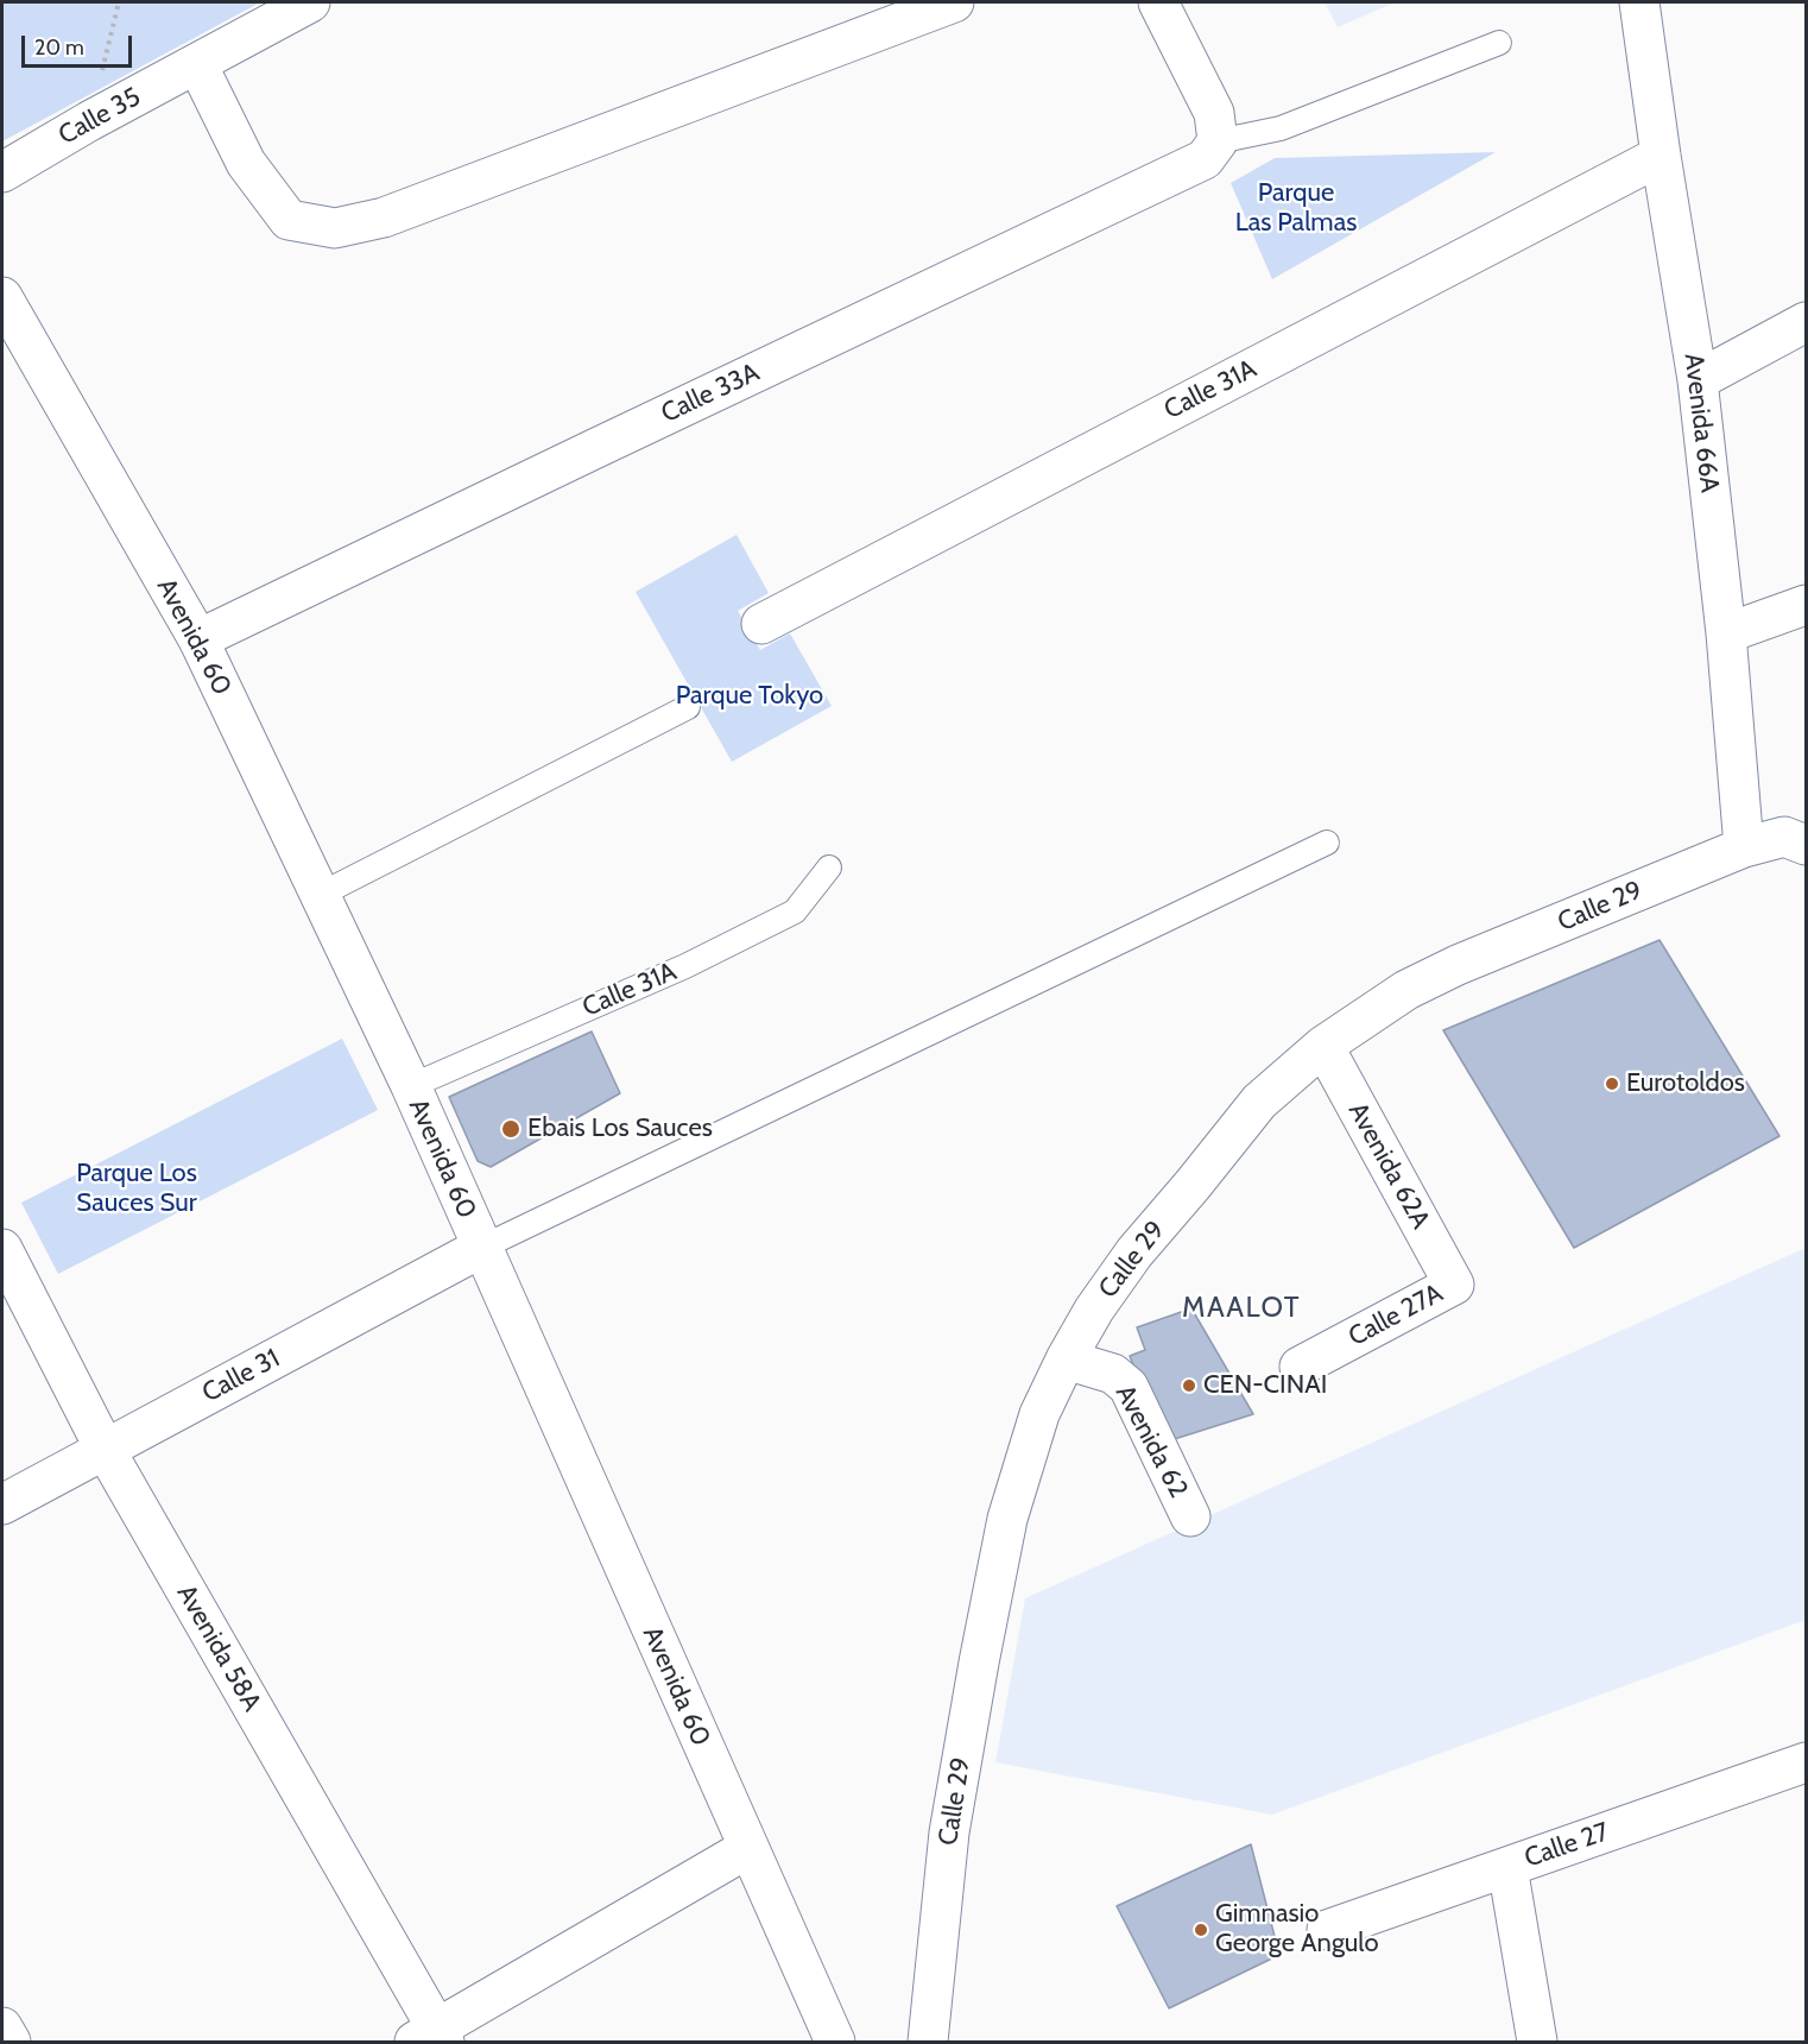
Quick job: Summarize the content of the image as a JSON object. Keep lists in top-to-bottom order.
{
  "streets": {
    "street": [
      "Calle 35",
      "Calle 31A",
      "Calle 33A",
      "Avenida 66A",
      "Avenida 60",
      "Calle 29",
      "Avenida 62A",
      "Calle 27A",
      "Calle 31",
      "Avenida 62",
      "Avenida 58A",
      "Calle 27"
    ]
  },
  "crossings": [
    ["Calle 31A", "Avenida 66A"],
    ["Calle 31A", "Avenida 60"],
    ["Calle 33A", "Avenida 60"],
    ["Avenida 66A", "Calle 29"],
    ["Avenida 60", "Calle 31"],
    ["Calle 29", "Avenida 62A"],
    ["Calle 29", "Avenida 62"],
    ["Avenida 62A", "Calle 27A"],
    ["Calle 31", "Avenida 58A"]
  ],
  "districts": ["MAALOT"],
  "parks": ["Parque Las Palmas", "Parque Tokyo", "Parque Los Sauces Sur"],
  "places": [
    "Eurotoldos",
    "Ebais Los Sauces",
    "CEN-CINAI",
    "Gimnasio George Angulo"
  ],
  "scale_bar": "20 m"
}
